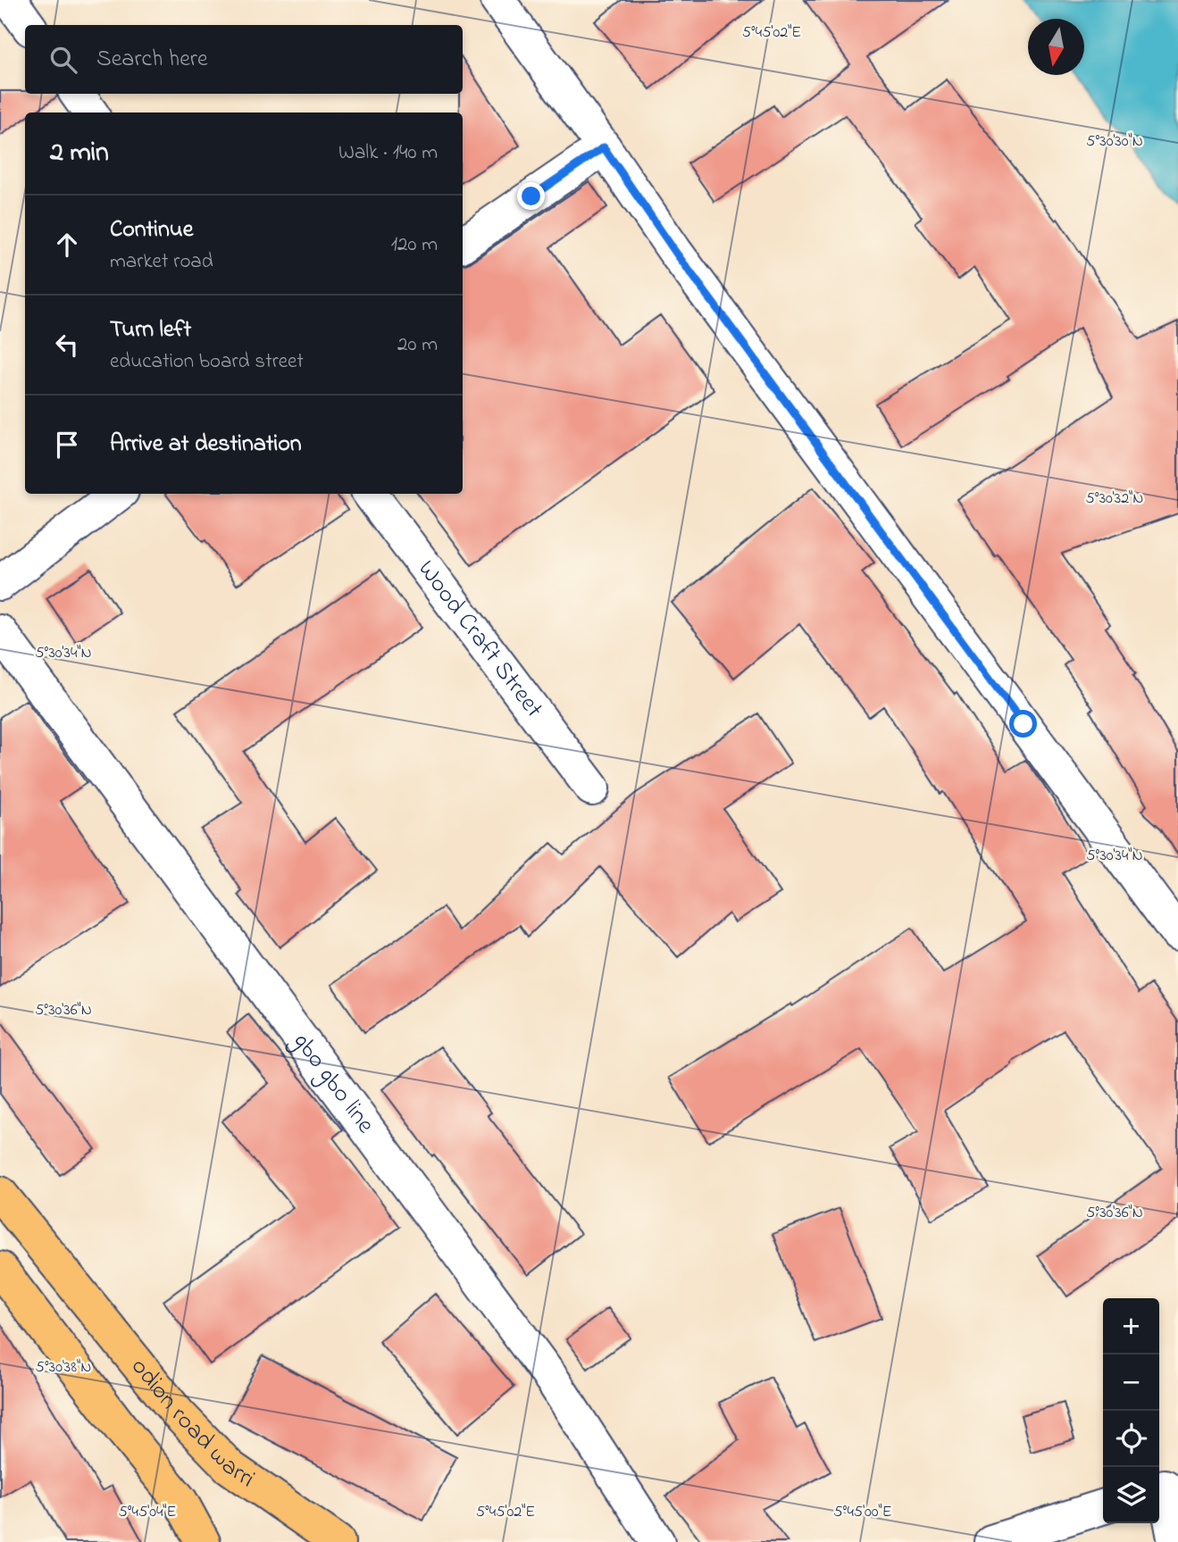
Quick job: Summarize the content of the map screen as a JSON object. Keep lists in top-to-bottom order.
{
  "streets": {
    "main road": ["odion road warri"],
    "street": ["Wood Craft Street", "gbo gbo line"]
  },
  "north": "bottom",
  "page": {
    "search": "Search here",
    "heading": ["2 min", "Walk · 140 m"],
    "list": [
      ["Continue", "market road", "120 m"],
      ["Turn left", "education board street", "20 m"],
      "Arrive at destination"
    ],
    "map_buttons": ["+", "−"]
  },
  "coordinates": [
    "5°45'02\"E",
    "5°30'30\"N",
    "5°30'32\"N",
    "5°30'34\"N",
    "5°30'36\"N",
    "5°30'38\"N",
    "5°45'04\"E",
    "5°45'00\"E"
  ]
}
